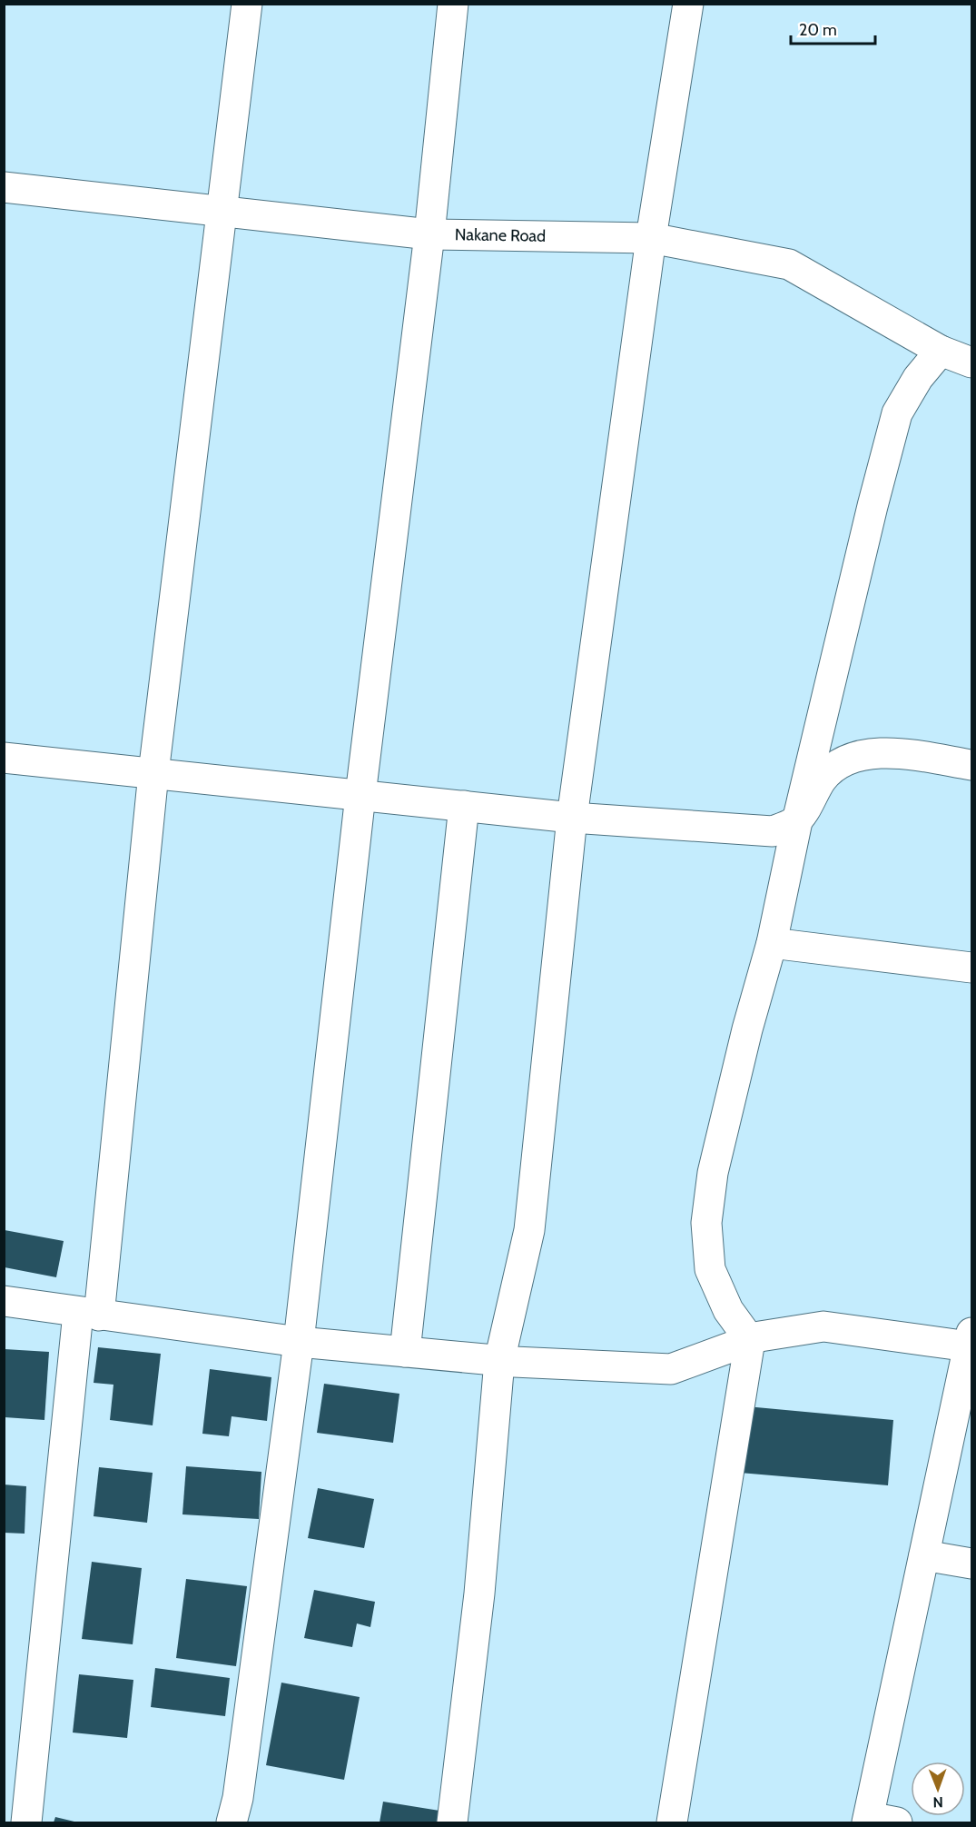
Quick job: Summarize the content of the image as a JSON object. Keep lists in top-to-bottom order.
{
  "streets": {
    "street": ["Nakane Road"]
  },
  "scale_bar": "20 m",
  "north": "bottom"
}
